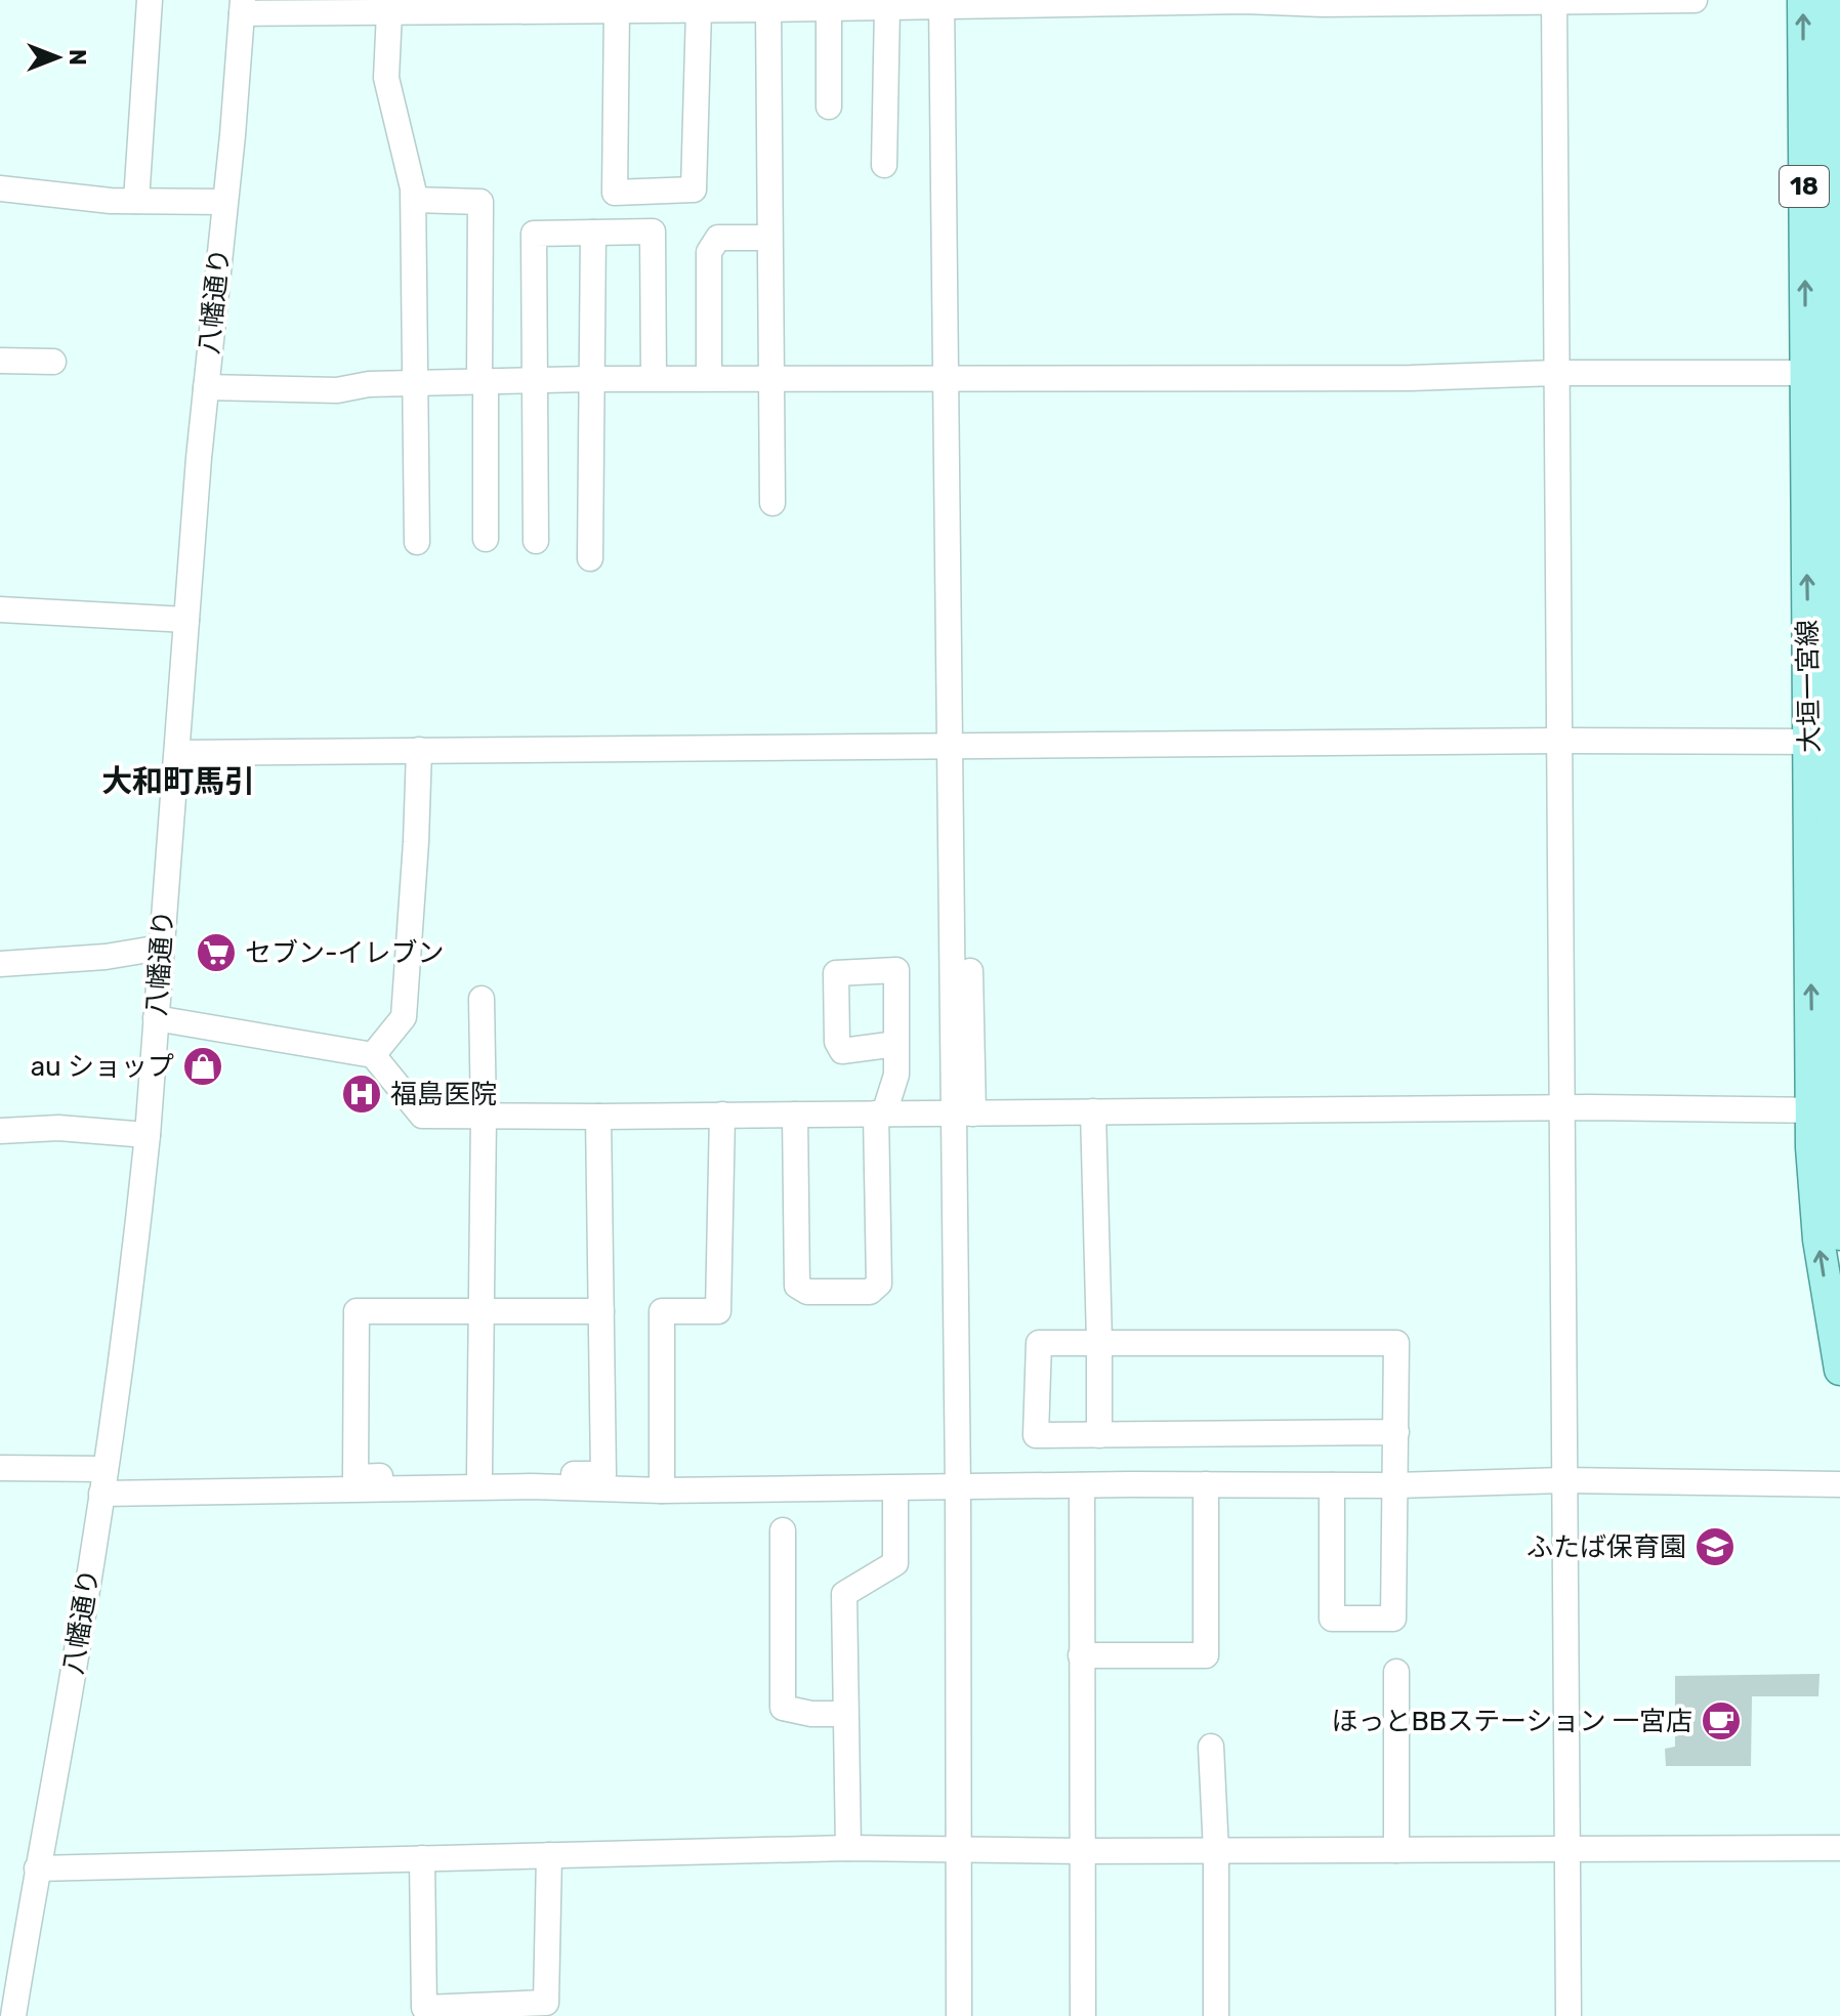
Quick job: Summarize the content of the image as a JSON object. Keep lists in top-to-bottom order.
{
  "streets": {
    "main road": ["18", "大垣一宮線"],
    "street": ["八幡通り"]
  },
  "districts": ["大和町馬引"],
  "places": {
    "supermarket": ["セブン-イレブン"],
    "shop": ["au ショップ"],
    "hospital": ["福島医院"],
    "school or university": ["ふたば保育園"],
    "cafe": ["ほっとBBステーション 一宮店"]
  },
  "north": "right"
}
